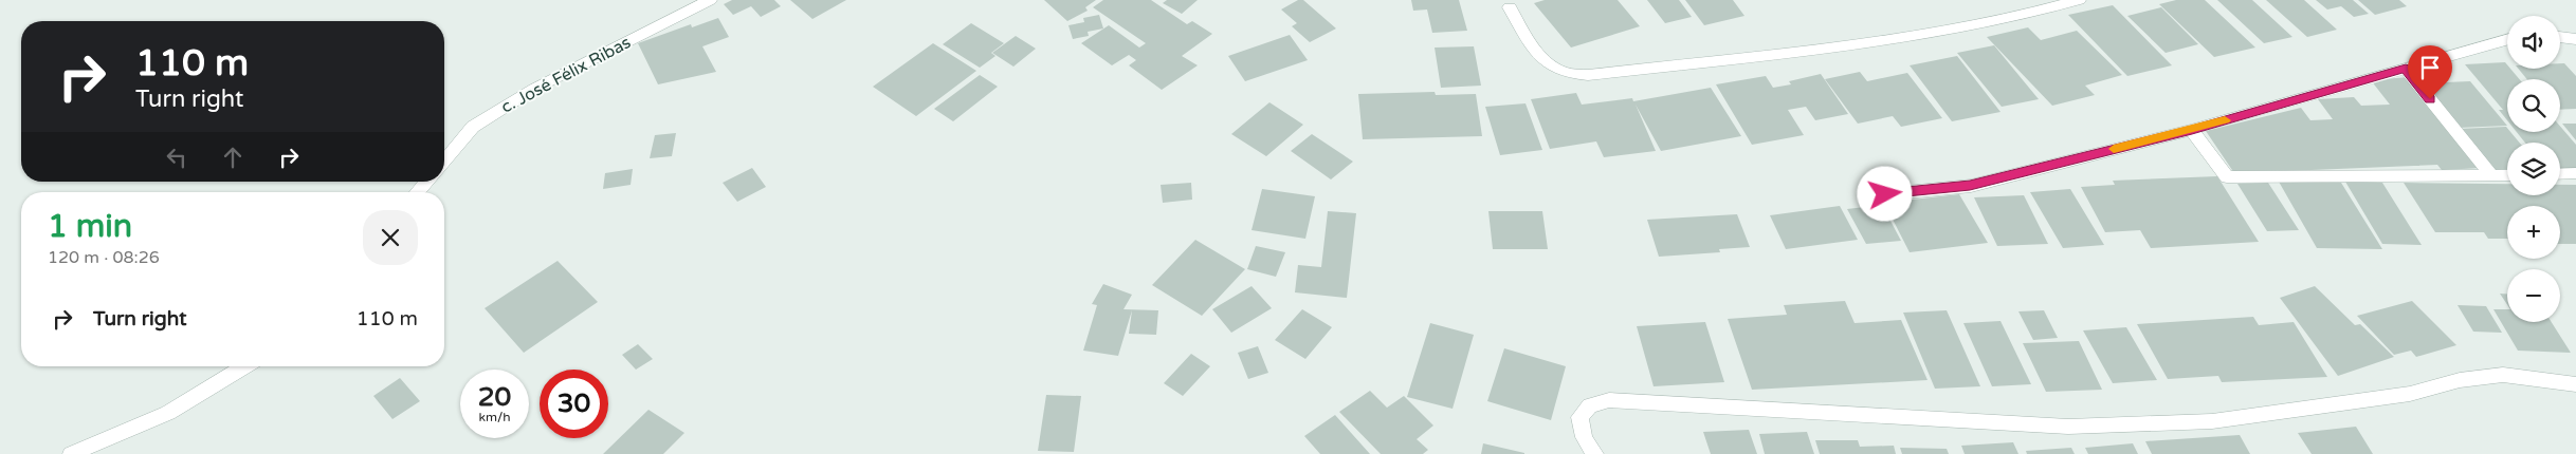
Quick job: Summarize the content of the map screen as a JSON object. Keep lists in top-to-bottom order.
{
  "streets": {
    "street": ["c. José Félix Ribas"]
  },
  "page": {
    "map_buttons": ["+", "−"],
    "turn": ["110 m", "Turn right"],
    "heading": ["1 min", "120 m · 08:26"],
    "list": [
      {
        "name": "Turn right",
        "value": "110 m"
      }
    ],
    "speed": "20 km/h",
    "limit": "30"
  }
}
